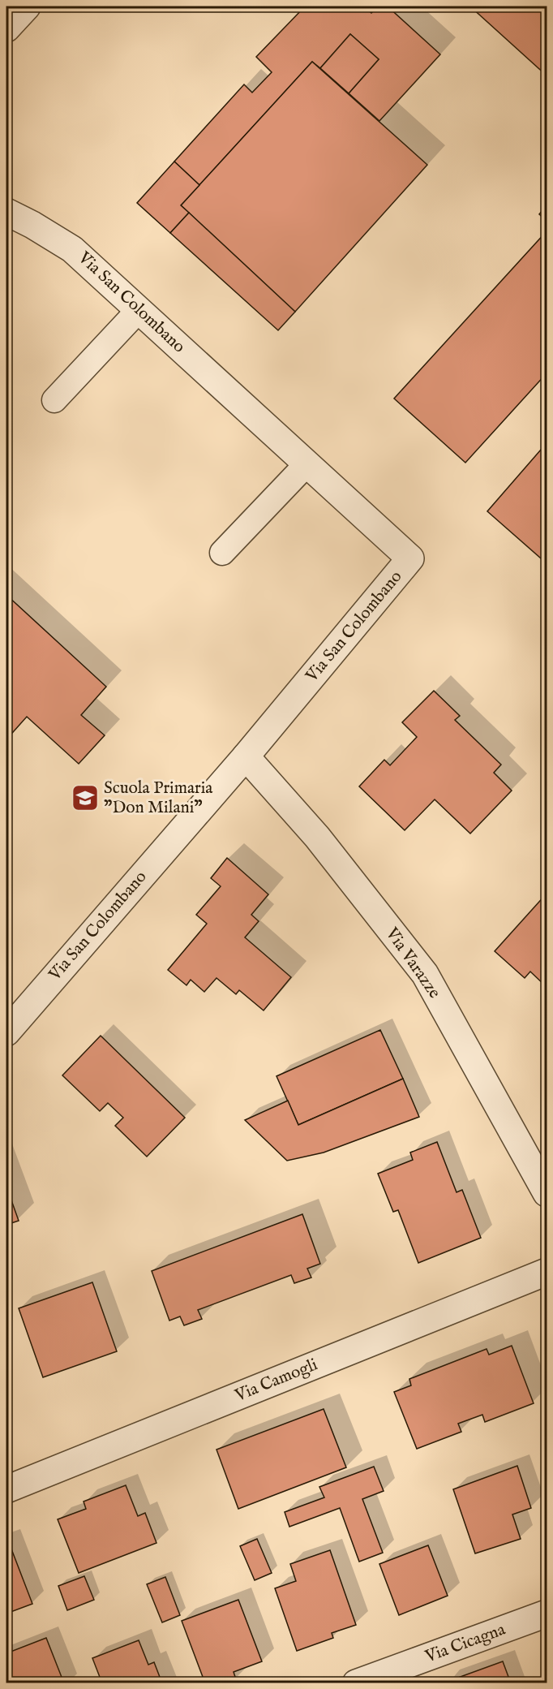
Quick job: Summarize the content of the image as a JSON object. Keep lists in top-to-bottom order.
{
  "streets": {
    "street": [
      "Via San Colombano",
      "Via Varazze",
      "Via Camogli",
      "Via Cicagna"
    ]
  },
  "crossings": [
    ["Via San Colombano", "Via Varazze"]
  ],
  "places": {
    "school or university": ["Scuola Primaria \"Don Milani\""]
  }
}
